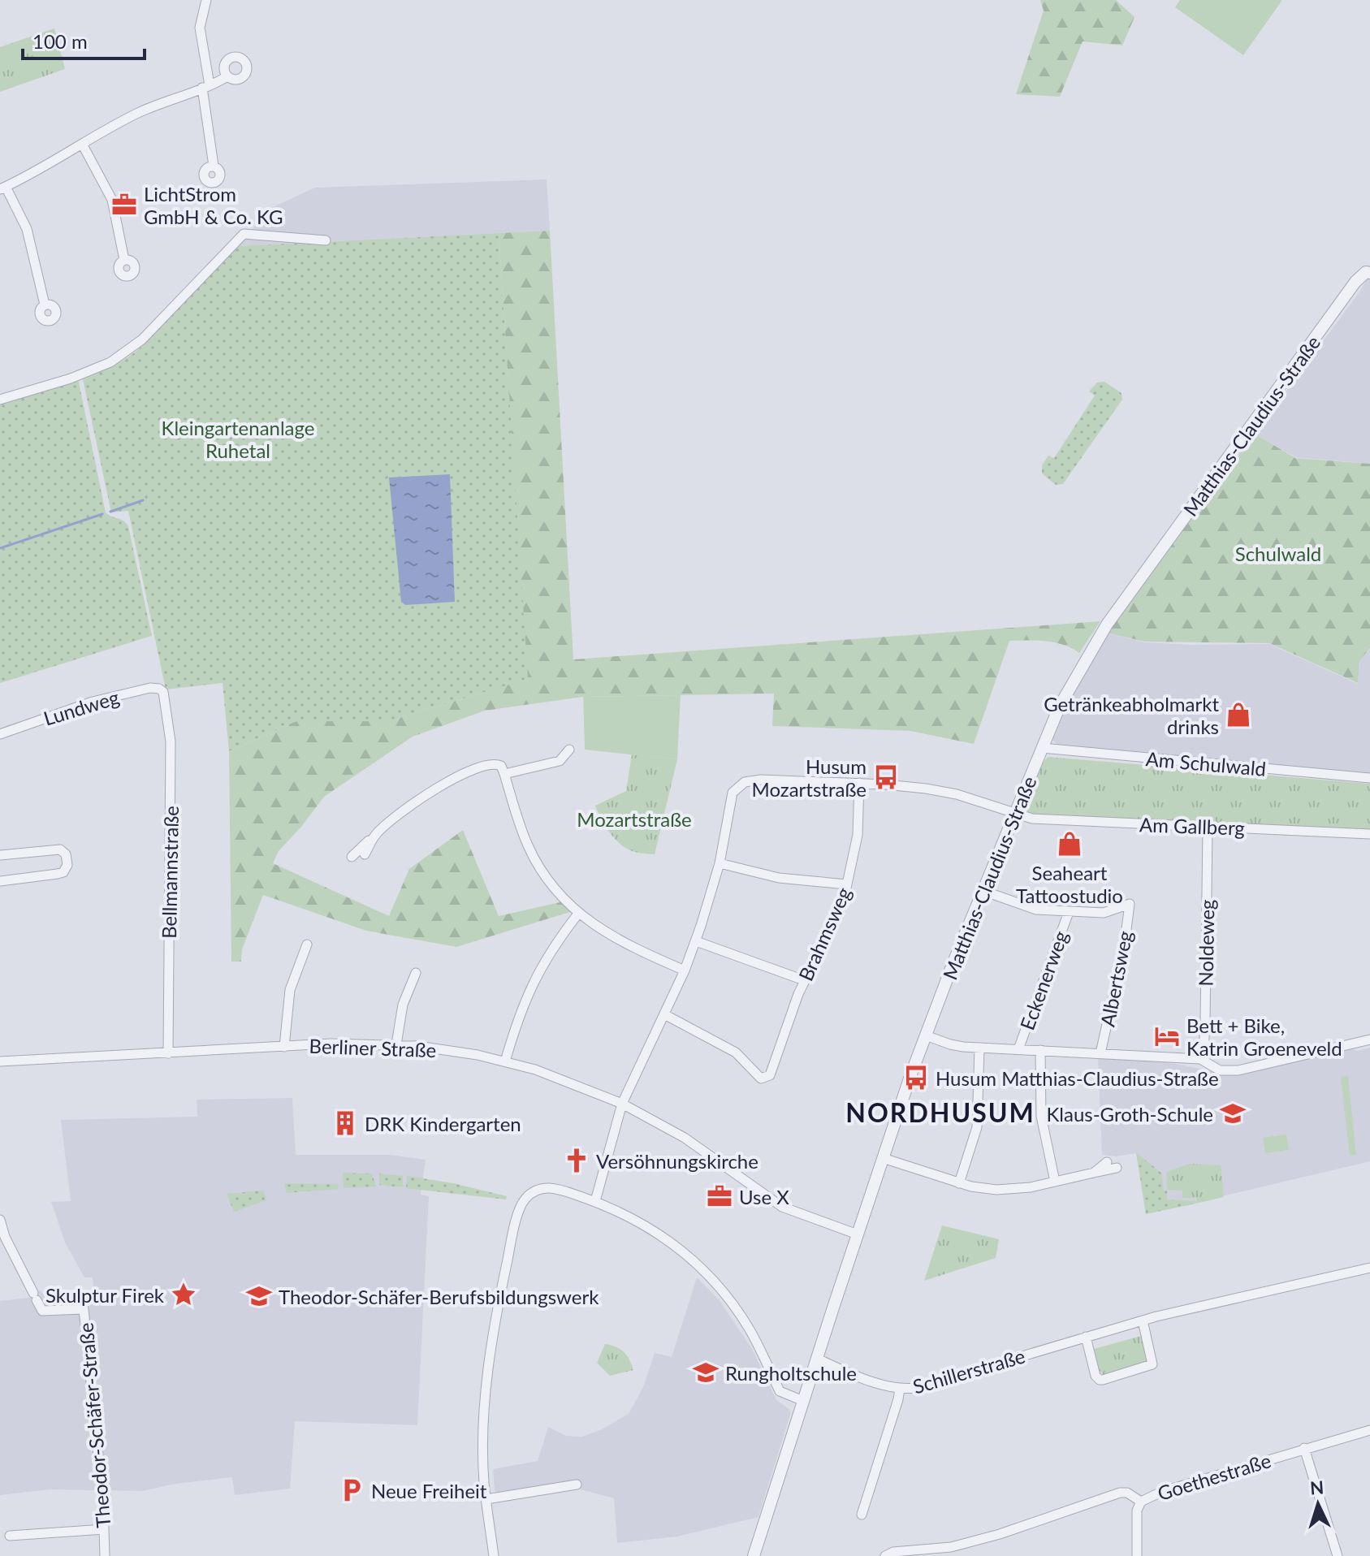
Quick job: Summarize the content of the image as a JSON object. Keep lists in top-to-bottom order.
{
  "streets": {
    "street": [
      "Matthias-Claudius-Straße",
      "Lundweg",
      "Am Schulwald",
      "Am Gallberg",
      "Bellmannstraße",
      "Brahmsweg",
      "Noldeweg",
      "Albertsweg",
      "Eckenerweg",
      "Berliner Straße",
      "Schillerstraße",
      "Theodor-Schäfer-Straße",
      "Goethestraße"
    ]
  },
  "crossings": [
    ["Matthias-Claudius-Straße", "Am Schulwald"],
    ["Matthias-Claudius-Straße", "Am Gallberg"],
    ["Matthias-Claudius-Straße", "Berliner Straße"],
    ["Matthias-Claudius-Straße", "Schillerstraße"],
    ["Lundweg", "Bellmannstraße"],
    ["Am Gallberg", "Noldeweg"],
    ["Bellmannstraße", "Berliner Straße"],
    ["Albertsweg", "Eckenerweg"]
  ],
  "districts": ["NORDHUSUM"],
  "parks": ["Kleingartenanlage Ruhetal", "Schulwald", "Mozartstraße"],
  "places": {
    "office": ["LichtStrom GmbH & Co. KG", "Use X"],
    "shop": ["Getränkeabholmarkt drinks", "Seaheart Tattoostudio"],
    "bus stop": ["Husum Mozartstraße", "Husum Matthias-Claudius-Straße"],
    "hotel": ["Bett + Bike, Katrin Groeneveld"],
    "school or university": ["Klaus-Groth-Schule", "Theodor-Schäfer-Berufsbildungswerk", "Rungholtschule"],
    "building": ["DRK Kindergarten"],
    "church": ["Versöhnungskirche"],
    "place": ["Skulptur Firek"],
    "parking": ["Neue Freiheit"]
  },
  "scale_bar": "100 m",
  "north": "top"
}
